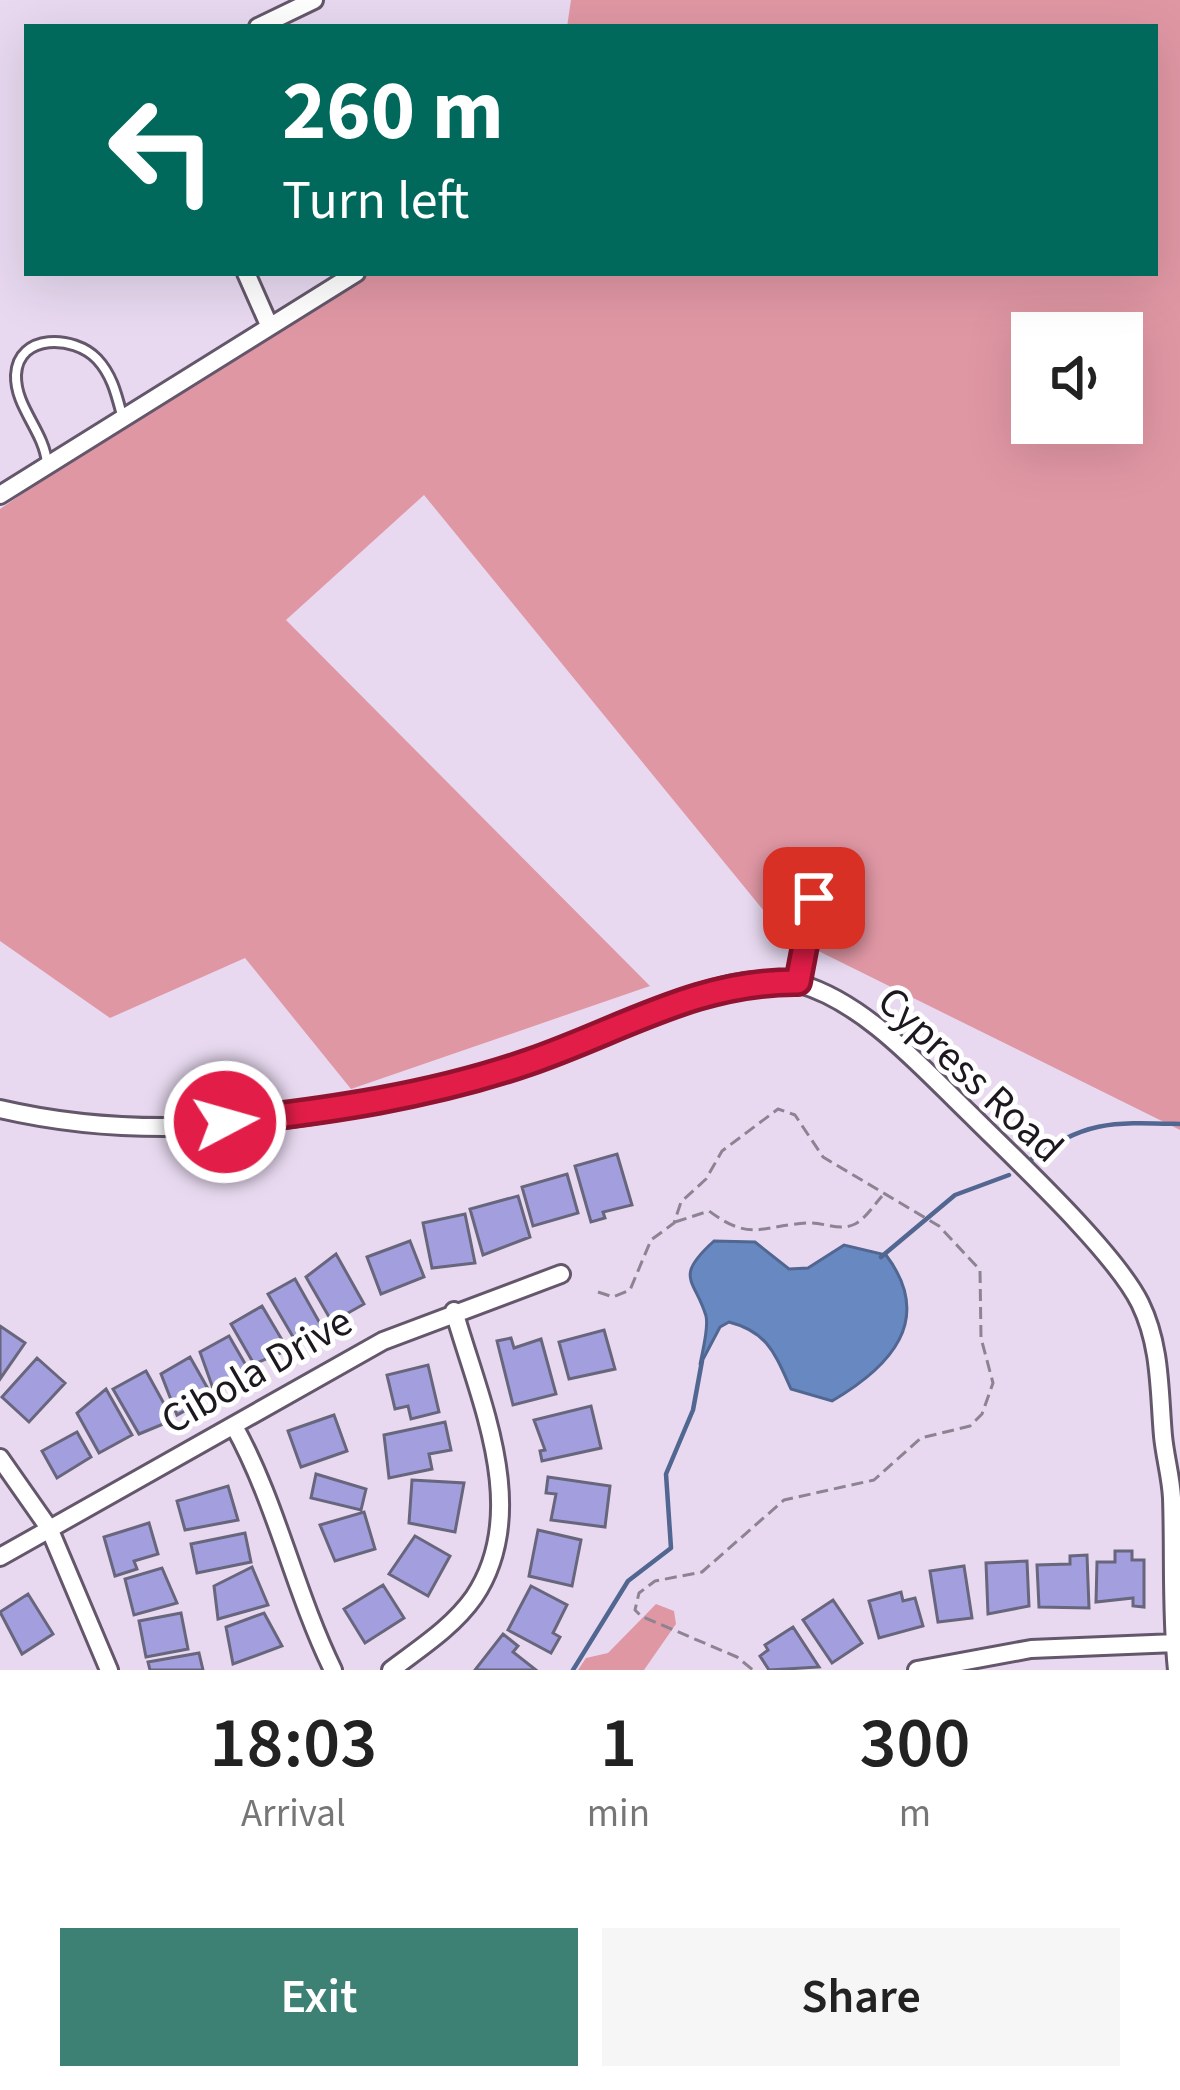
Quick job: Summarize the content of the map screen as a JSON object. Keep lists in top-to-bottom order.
{
  "streets": {
    "street": ["Cypress Road", "Cibola Drive"]
  },
  "page": {
    "turn": ["260 m", "Turn left"],
    "eta": [
      "18:03",
      "Arrival",
      "1",
      "min",
      "300",
      "m"
    ],
    "buttons": ["Exit", "Share"]
  }
}
